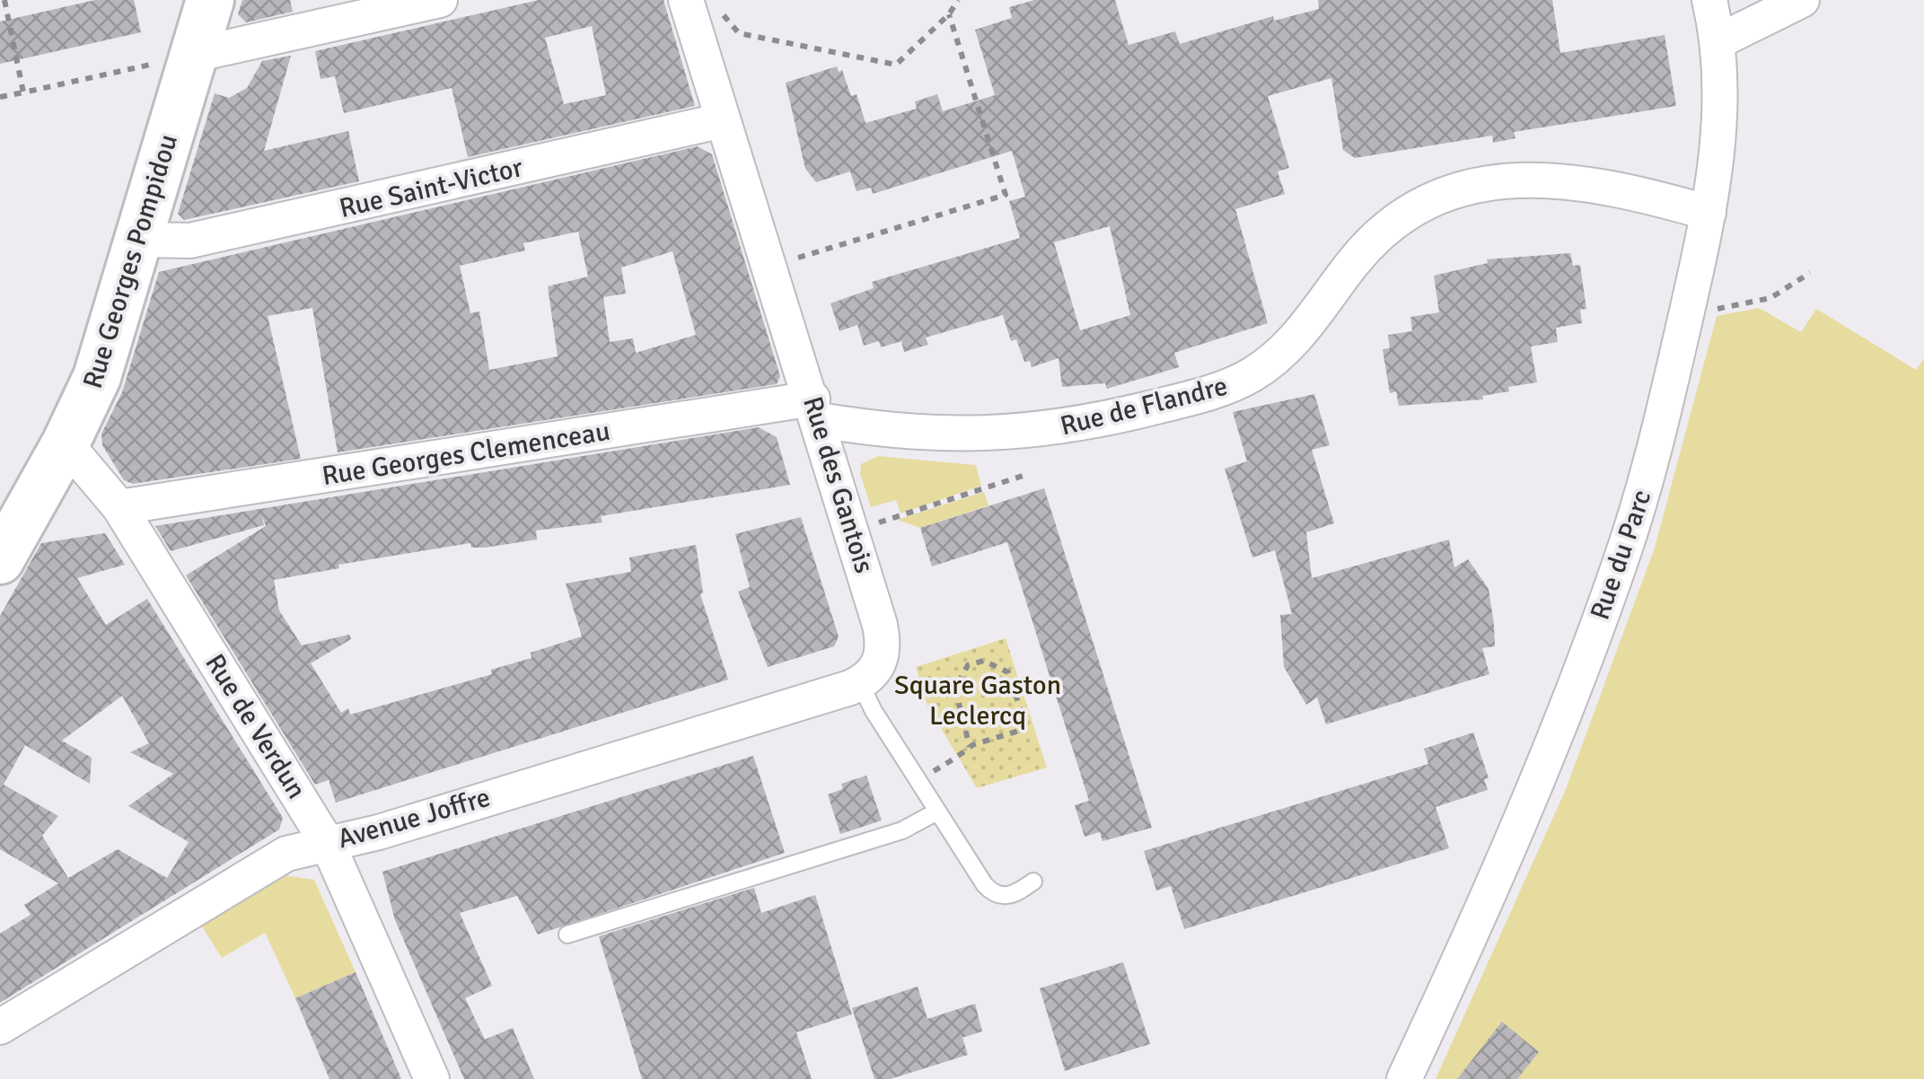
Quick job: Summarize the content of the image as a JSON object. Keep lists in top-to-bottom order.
{
  "streets": {
    "street": [
      "Rue Saint-Victor",
      "Rue Georges Pompidou",
      "Rue de Flandre",
      "Rue Georges Clemenceau",
      "Rue des Gantois",
      "Rue du Parc",
      "Rue de Verdun",
      "Avenue Joffre"
    ]
  },
  "crossings": [
    ["Rue Saint-Victor", "Rue Georges Pompidou"],
    ["Rue Saint-Victor", "Rue des Gantois"],
    ["Rue Georges Pompidou", "Rue de Verdun"],
    ["Rue de Flandre", "Rue Georges Clemenceau"],
    ["Rue de Flandre", "Rue des Gantois"],
    ["Rue de Flandre", "Rue du Parc"],
    ["Rue Georges Clemenceau", "Rue des Gantois"],
    ["Rue Georges Clemenceau", "Rue de Verdun"],
    ["Rue des Gantois", "Avenue Joffre"],
    ["Rue de Verdun", "Avenue Joffre"]
  ],
  "parks": ["Square Gaston Leclercq"]
}
